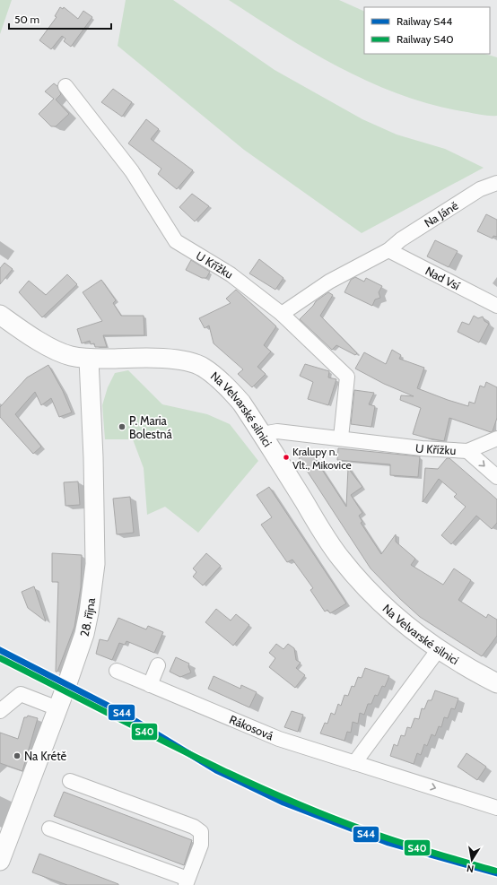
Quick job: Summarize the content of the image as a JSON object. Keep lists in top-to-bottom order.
{
  "streets": {
    "main road": ["Na Velvarské silnici", "28. října"],
    "street": [
      "Na Jáně",
      "U Křížku",
      "Nad Vsí",
      "Rákosová"
    ]
  },
  "crossings": [
    ["Na Jáně", "U Křížku"],
    ["Na Jáně", "Nad Vsí"],
    ["U Křížku", "Na Velvarské silnici"],
    ["Na Velvarské silnici", "28. října"]
  ],
  "one_way": ["Rákosová"],
  "places": ["P. Maria Bolestná", "Kralupy n. Vlt., Mikovice", "Na Krétě"],
  "lines": ["rail line S44", "rail line S40"],
  "legend": ["Railway S44", "Railway S40"],
  "scale_bar": "50 m",
  "north": "bottom"
}
